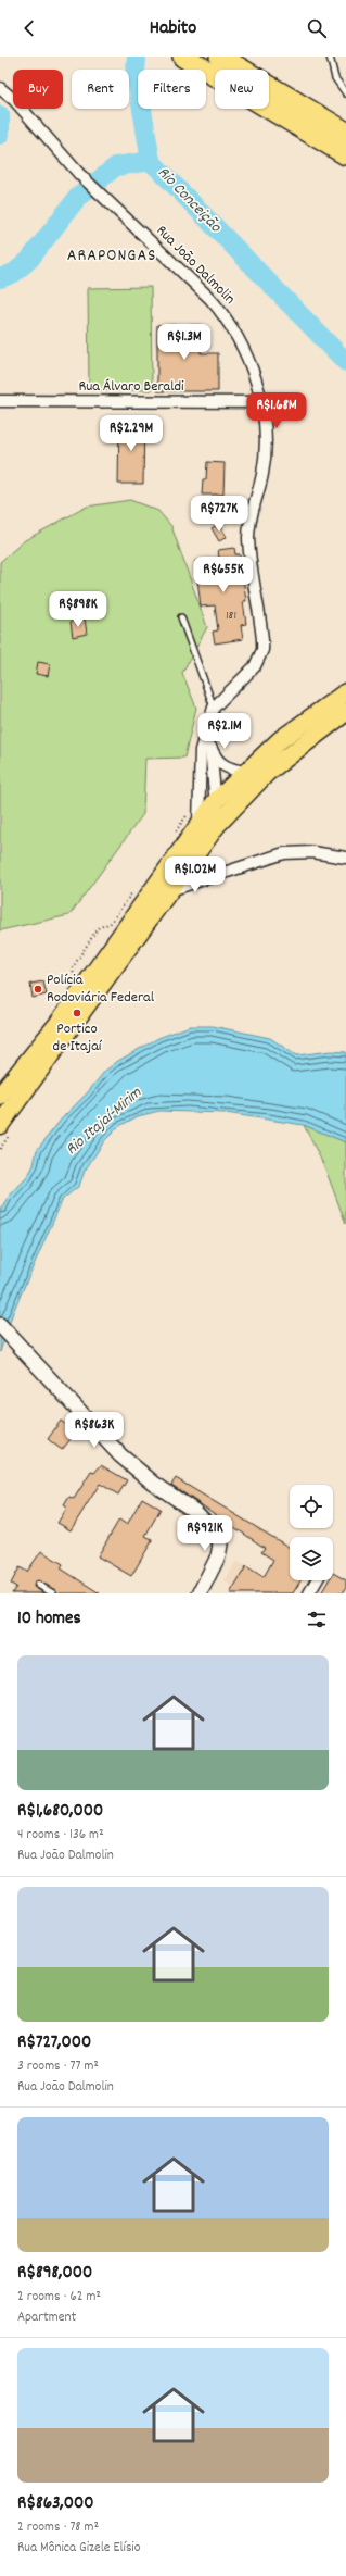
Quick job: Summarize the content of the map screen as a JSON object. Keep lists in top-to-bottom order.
{
  "streets": {
    "street": ["Rua João Dalmolin", "Rua Álvaro Beraldi"]
  },
  "crossings": [
    ["Rua João Dalmolin", "Rua Álvaro Beraldi"]
  ],
  "districts": ["ARAPONGAS"],
  "water": ["Rio Conceição", "Rio Itajaí-Mirim"],
  "places": ["Polícia Rodoviária Federal", "Portico de Itajaí"],
  "house_numbers": ["181"],
  "page": {
    "header": "Habito",
    "chip": [
      "Buy",
      "Rent",
      "Filters",
      "New"
    ],
    "price": [
      "R$1.3M",
      "R$1.68M",
      "R$2.29M",
      "R$727K",
      "R$655K",
      "R$898K",
      "R$2.1M",
      "R$1.02M",
      "R$863K",
      "R$921K"
    ],
    "heading": "10 homes",
    "list": [
      {
        "name": "R$1,680,000",
        "note": "4 rooms · 136 m² · Rua João Dalmolin"
      },
      {
        "name": "R$727,000",
        "note": "3 rooms · 77 m² · Rua João Dalmolin"
      },
      {
        "name": "R$898,000",
        "note": "2 rooms · 62 m² · Apartment"
      },
      {
        "name": "R$863,000",
        "note": "2 rooms · 78 m² · Rua Mônica Gizele Elísio"
      }
    ]
  }
}
